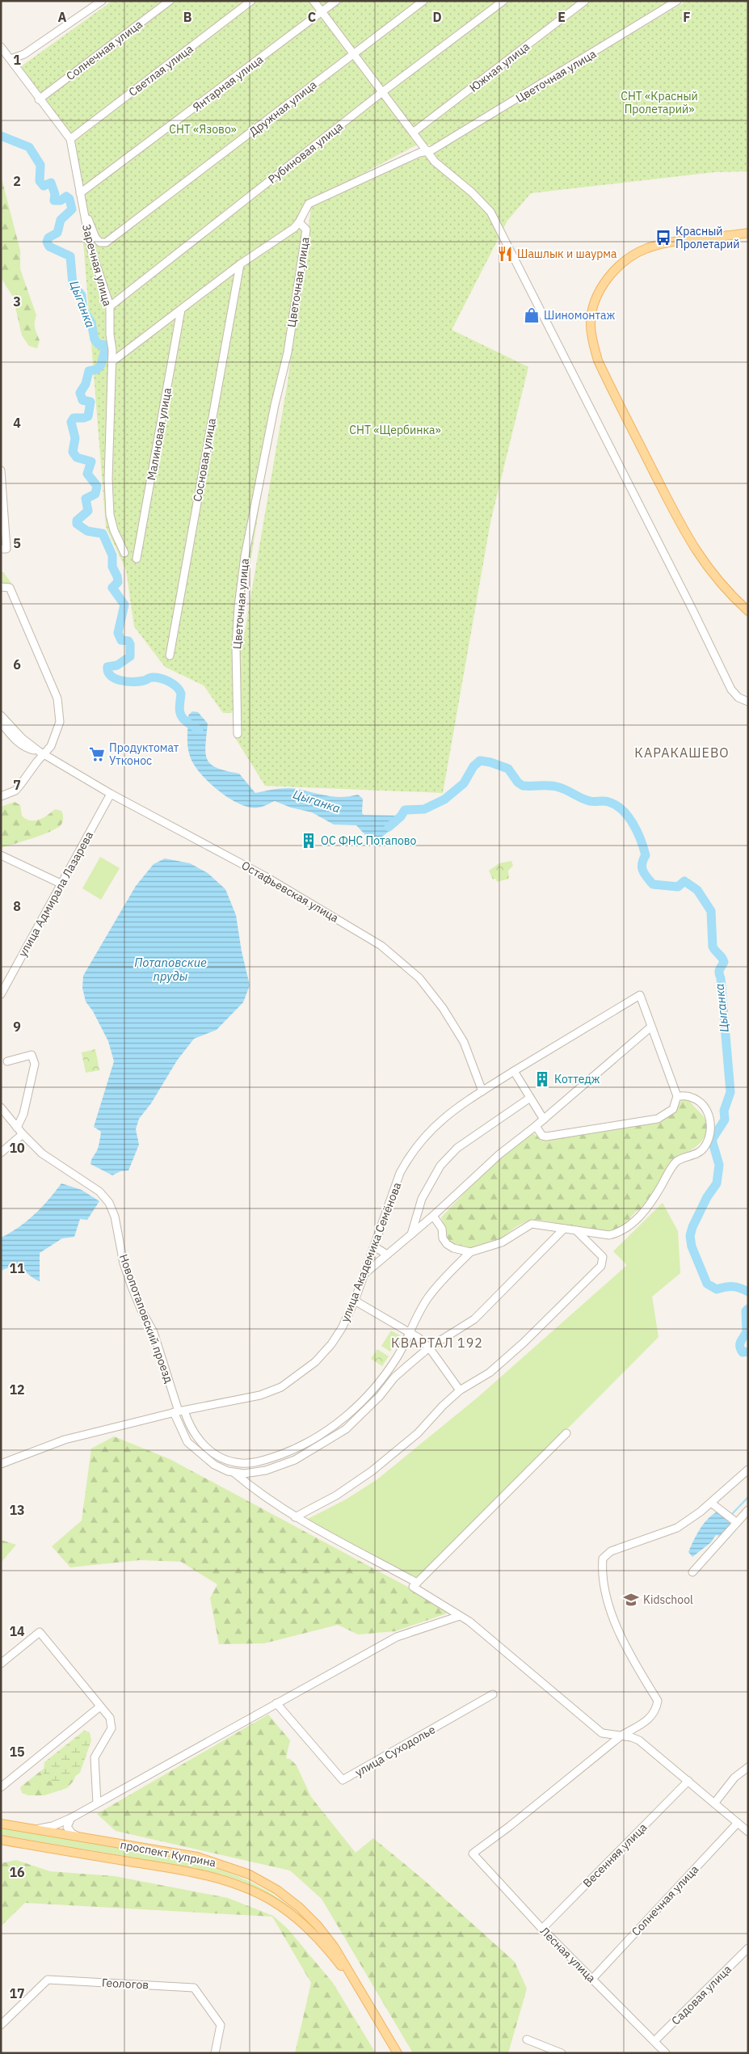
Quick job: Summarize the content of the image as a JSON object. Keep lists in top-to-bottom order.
{
  "streets": {
    "main road": ["проспект Куприна"],
    "street": [
      "Солнечная улица",
      "Южная улица",
      "Светлая улица",
      "Цветочная улица",
      "Янтарная улица",
      "Дружная улица",
      "Рубиновая улица",
      "Заречная улица",
      "Малиновая улица",
      "Сосновая улица",
      "Остафьевская улица",
      "улица Адмирала Лазарева",
      "улица Академика Семёнова",
      "Новопотаповский проезд",
      "улица Суходолье",
      "Весенняя улица",
      "Лесная улица",
      "Геологов",
      "Садовая улица"
    ]
  },
  "crossings": [
    ["Солнечная улица", "Заречная улица"],
    ["Солнечная улица", "Лесная улица"],
    ["Светлая улица", "Заречная улица"],
    ["Янтарная улица", "Дружная улица"],
    ["Янтарная улица", "Заречная улица"],
    ["Дружная улица", "Заречная улица"],
    ["Рубиновая улица", "Заречная улица"],
    ["Остафьевская улица", "улица Адмирала Лазарева"],
    ["Остафьевская улица", "улица Академика Семёнова"],
    ["улица Академика Семёнова", "Новопотаповский проезд"],
    ["Весенняя улица", "Лесная улица"],
    ["Лесная улица", "Садовая улица"]
  ],
  "districts": ["КАРАКАШЕВО", "КВАРТАЛ 192"],
  "water": ["Цыганка", "Потаповские пруды"],
  "parks": ["СНТ «Красный Пролетарий»", "СНТ «Язово»", "СНТ «Щербинка»"],
  "places": {
    "bus stop": ["Красный Пролетарий"],
    "restaurant": ["Шашлык и шаурма"],
    "shop": ["Шиномонтаж"],
    "supermarket": ["Продуктомат Утконос"],
    "building": ["ОС ФНС Потапово", "Коттедж"],
    "school or university": ["Kidschool"]
  },
  "grid": {
    "columns": [
      "A",
      "B",
      "C",
      "D",
      "E",
      "F"
    ],
    "rows": [
      "1",
      "2",
      "3",
      "4",
      "5",
      "6",
      "7",
      "8",
      "9",
      "10",
      "11",
      "12",
      "13",
      "14",
      "15",
      "16",
      "17"
    ]
  }
}
